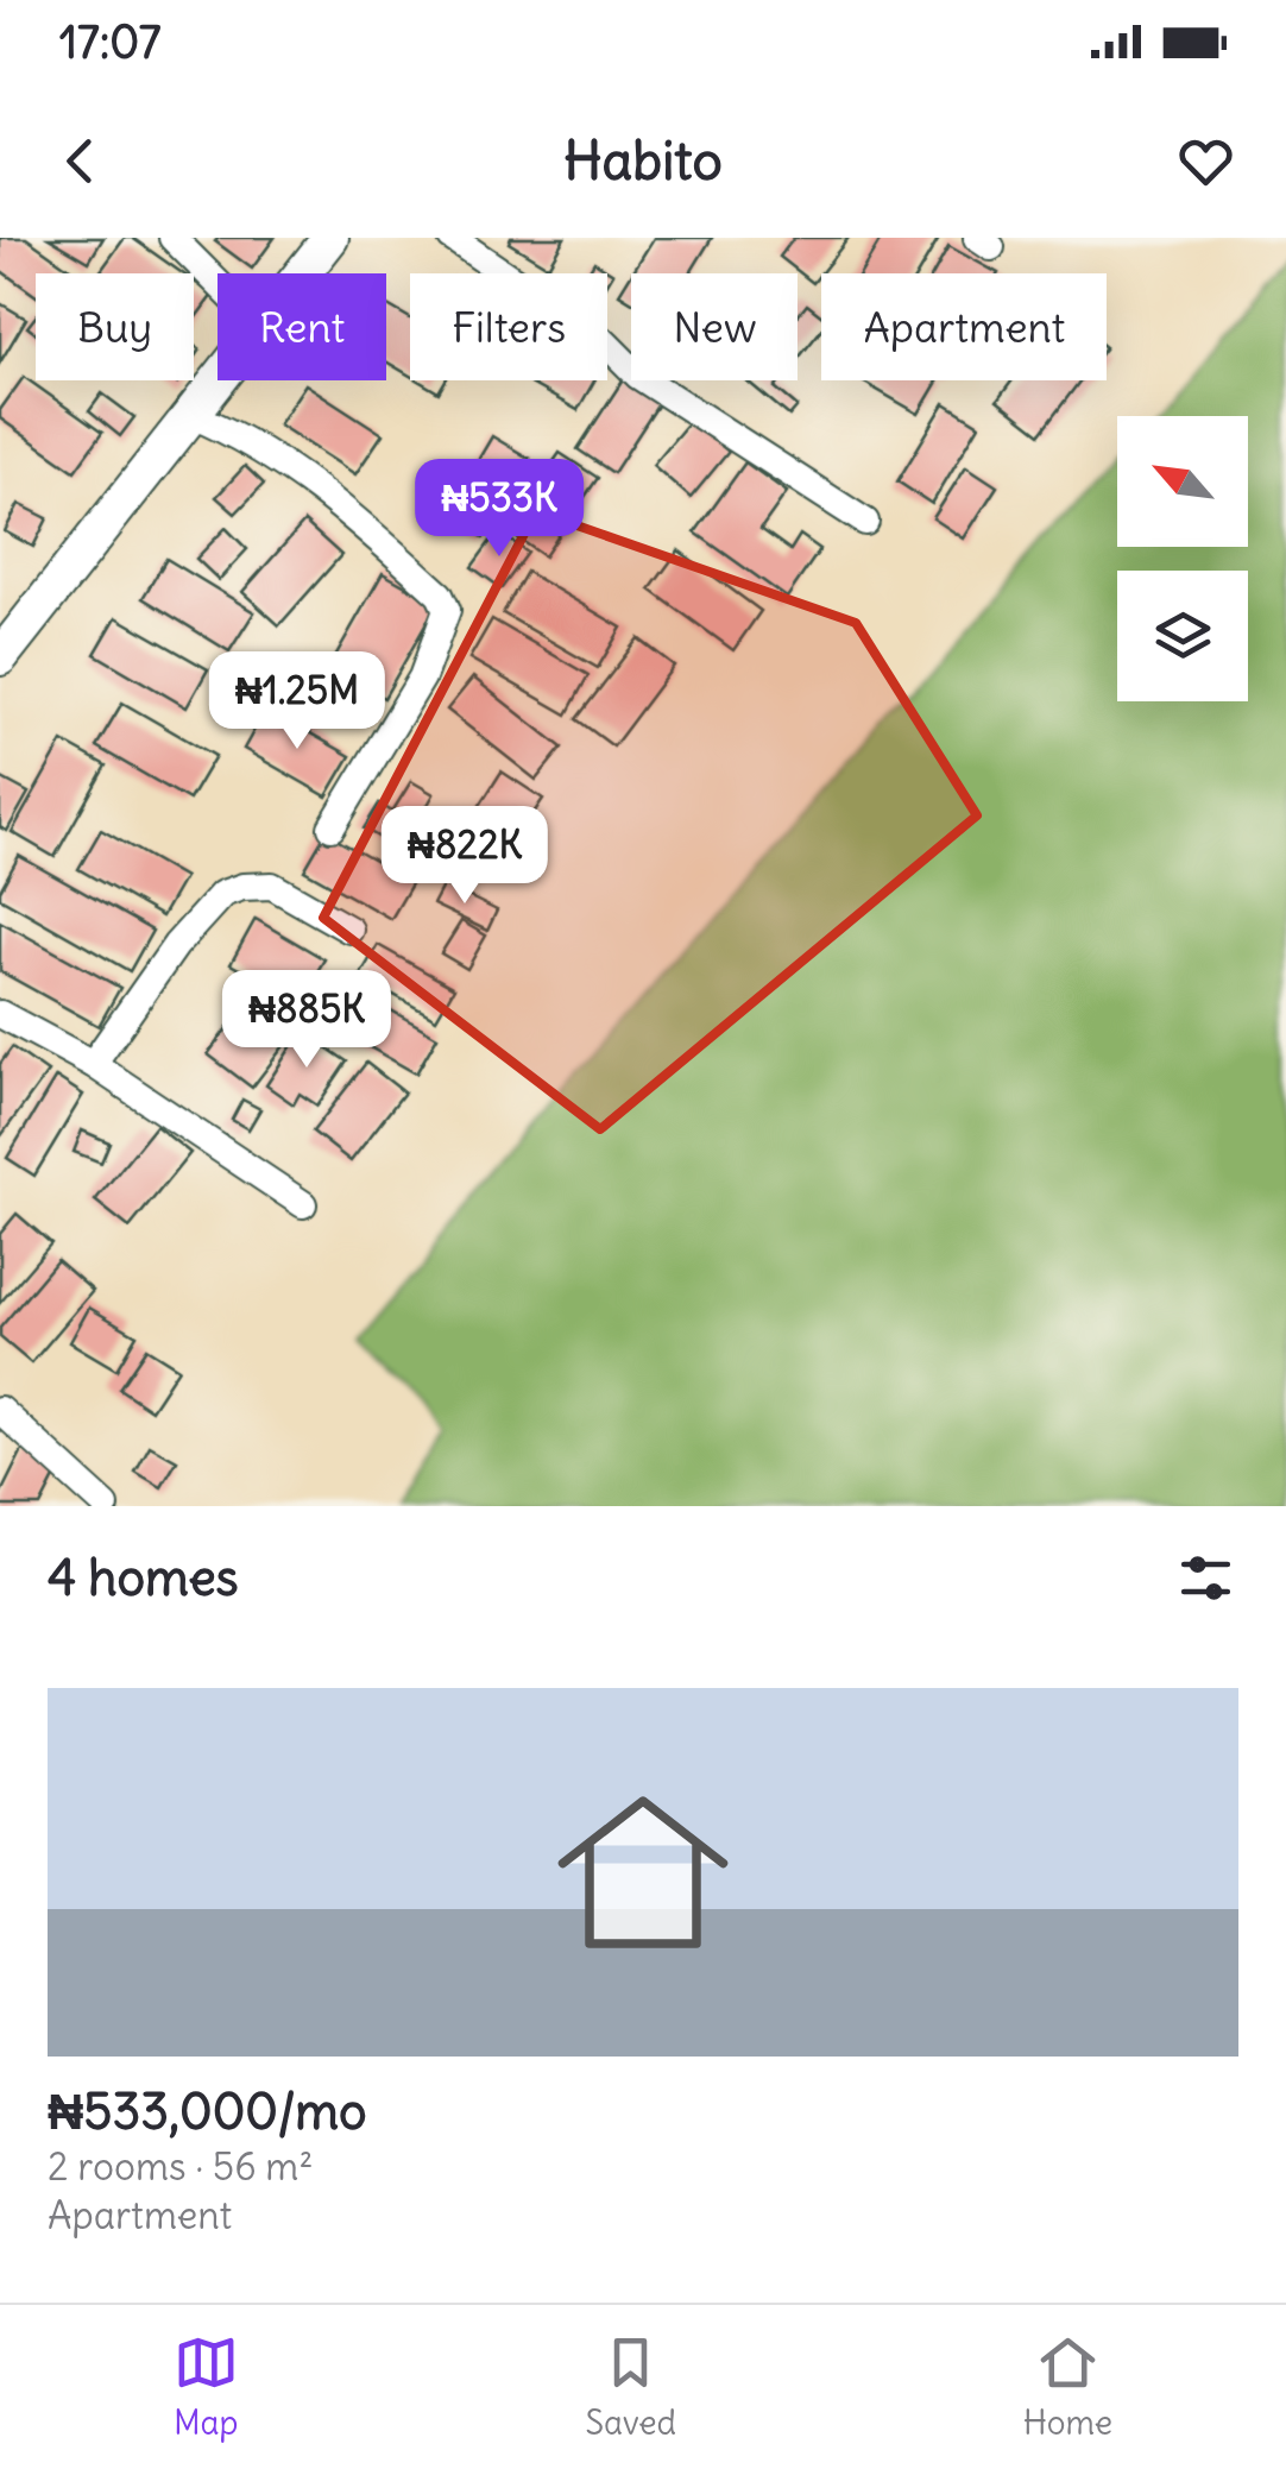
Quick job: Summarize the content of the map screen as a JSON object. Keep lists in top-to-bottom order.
{
  "north": "top left",
  "page": {
    "status": "17:07",
    "header": "Habito",
    "chip": [
      "Buy",
      "Rent",
      "Filters",
      "New",
      "Apartment"
    ],
    "price": [
      "₦533K",
      "₦1.25M",
      "₦822K",
      "₦885K"
    ],
    "heading": "4 homes",
    "list": [
      {
        "name": "₦533,000/mo",
        "note": "2 rooms · 56 m² · Apartment"
      }
    ],
    "tabs": ["Map", "Saved", "Home"]
  }
}
